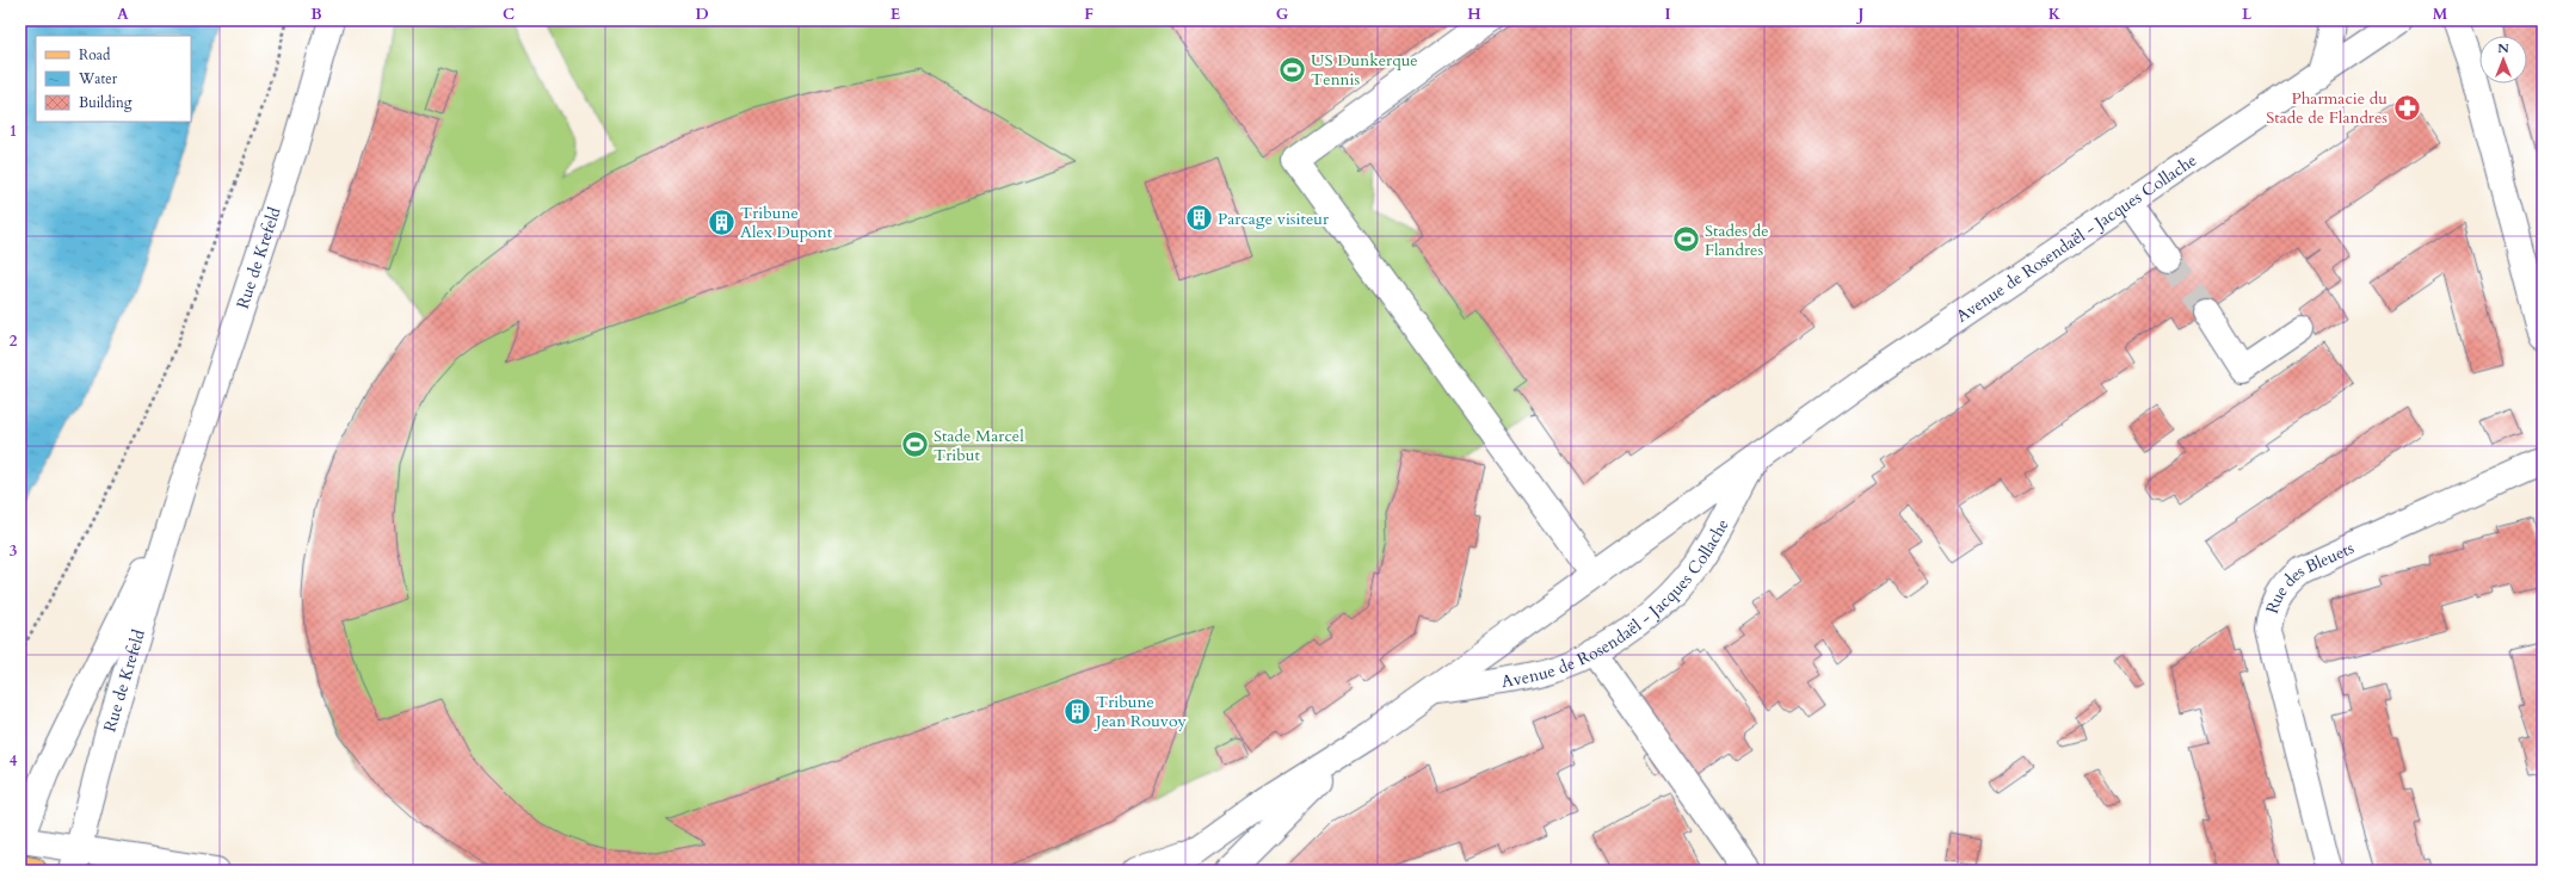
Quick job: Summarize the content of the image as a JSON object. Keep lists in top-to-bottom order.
{
  "streets": {
    "street": ["Avenue de Rosendaël - Jacques Collache", "Rue de Krefeld", "Rue des Bleuets"]
  },
  "places": {
    "sports": ["US Dunkerque Tennis", "Stades de Flandres", "Stade Marcel Tribut"],
    "pharmacy": ["Pharmacie du Stade de Flandres"],
    "building": ["Parcage visiteur", "Tribune Alex Dupont", "Tribune Jean Rouvoy"]
  },
  "legend": ["Road", "Water", "Building"],
  "north": "top",
  "grid": {
    "columns": [
      "A",
      "B",
      "C",
      "D",
      "E",
      "F",
      "G",
      "H",
      "I",
      "J",
      "K",
      "L",
      "M"
    ],
    "rows": [
      "1",
      "2",
      "3",
      "4"
    ]
  }
}
